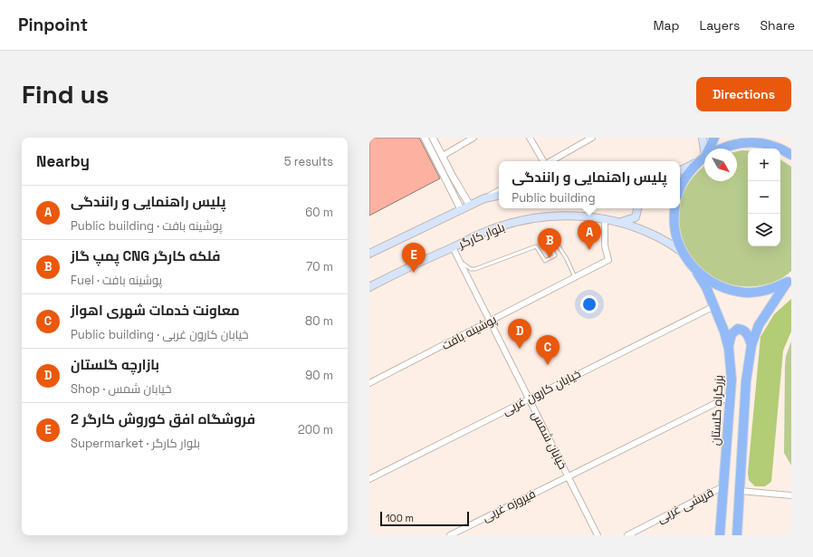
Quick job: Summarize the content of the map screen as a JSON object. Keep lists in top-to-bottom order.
{
  "streets": {
    "highway": ["بزرگراه گلستان"],
    "main road": ["بلوار کارگر"],
    "street": [
      "پوشینه بافت",
      "خیابان کارون غربی",
      "خیابان شمس",
      "فیروزه غربی",
      "قریشی غربی"
    ]
  },
  "crossings": [
    ["بلوار کارگر", "پوشینه بافت"],
    ["بلوار کارگر", "خیابان شمس"],
    ["پوشینه بافت", "خیابان شمس"],
    ["خیابان کارون غربی", "بزرگراه گلستان"],
    ["خیابان کارون غربی", "خیابان شمس"],
    ["بزرگراه گلستان", "فیروزه غربی"],
    ["بزرگراه گلستان", "قریشی غربی"],
    ["خیابان شمس", "فیروزه غربی"]
  ],
  "scale_bar": "100 m",
  "north": "bottom right",
  "page": {
    "header": "Pinpoint",
    "nav": ["Map", "Layers", "Share"],
    "buttons": "Directions",
    "title": "Find us",
    "heading": ["Nearby", "5 results"],
    "map_buttons": ["+", "−"],
    "popup": ["پلیس راهنمایی و رانندگی", "Public building"],
    "list": [
      {
        "mark": "A",
        "name": "پلیس راهنمایی و رانندگی",
        "note": "Public building · پوشینه بافت",
        "value": "60 m"
      },
      {
        "mark": "B",
        "name": "پمپ گاز CNG فلکه کارگر",
        "note": "Fuel · پوشینه بافت",
        "value": "70 m"
      },
      {
        "mark": "C",
        "name": "معاونت خدمات شهری اهواز",
        "note": "Public building · خیابان کارون غربی",
        "value": "80 m"
      },
      {
        "mark": "D",
        "name": "بازارچه گلستان",
        "note": "Shop · خیابان شمس",
        "value": "90 m"
      },
      {
        "mark": "E",
        "name": "فروشگاه افق کوروش کارگر 2",
        "note": "Supermarket · بلوار کارگر",
        "value": "200 m"
      }
    ],
    "pins": [
      "A",
      "B",
      "E",
      "D",
      "C"
    ],
    "scale": "100 m"
  }
}
